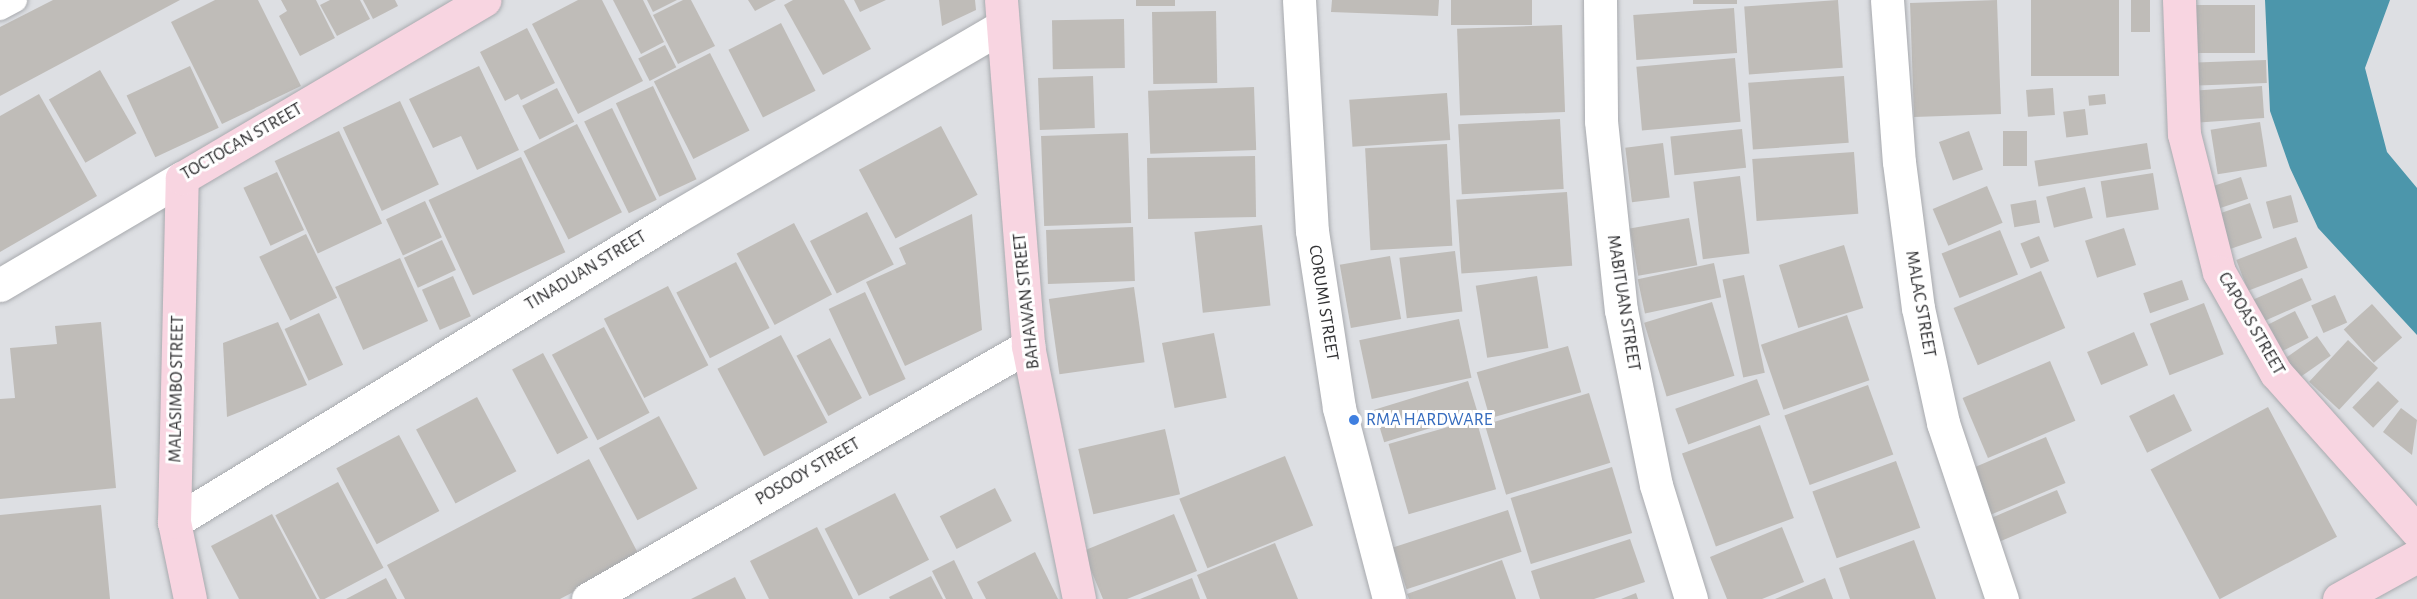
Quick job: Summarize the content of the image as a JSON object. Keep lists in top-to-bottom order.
{
  "streets": {
    "street": [
      "TOCTOCAN STREET",
      "TINADUAN STREET",
      "BAHAWAN STREET",
      "CORUMI STREET",
      "MABITUAN STREET",
      "MALAC STREET",
      "CAPOAS STREET",
      "MALASIMBO STREET",
      "POSOOY STREET"
    ]
  },
  "crossings": [
    ["TOCTOCAN STREET", "MALASIMBO STREET"],
    ["TINADUAN STREET", "BAHAWAN STREET"],
    ["TINADUAN STREET", "MALASIMBO STREET"],
    ["BAHAWAN STREET", "POSOOY STREET"]
  ],
  "places": ["RMA HARDWARE"]
}
